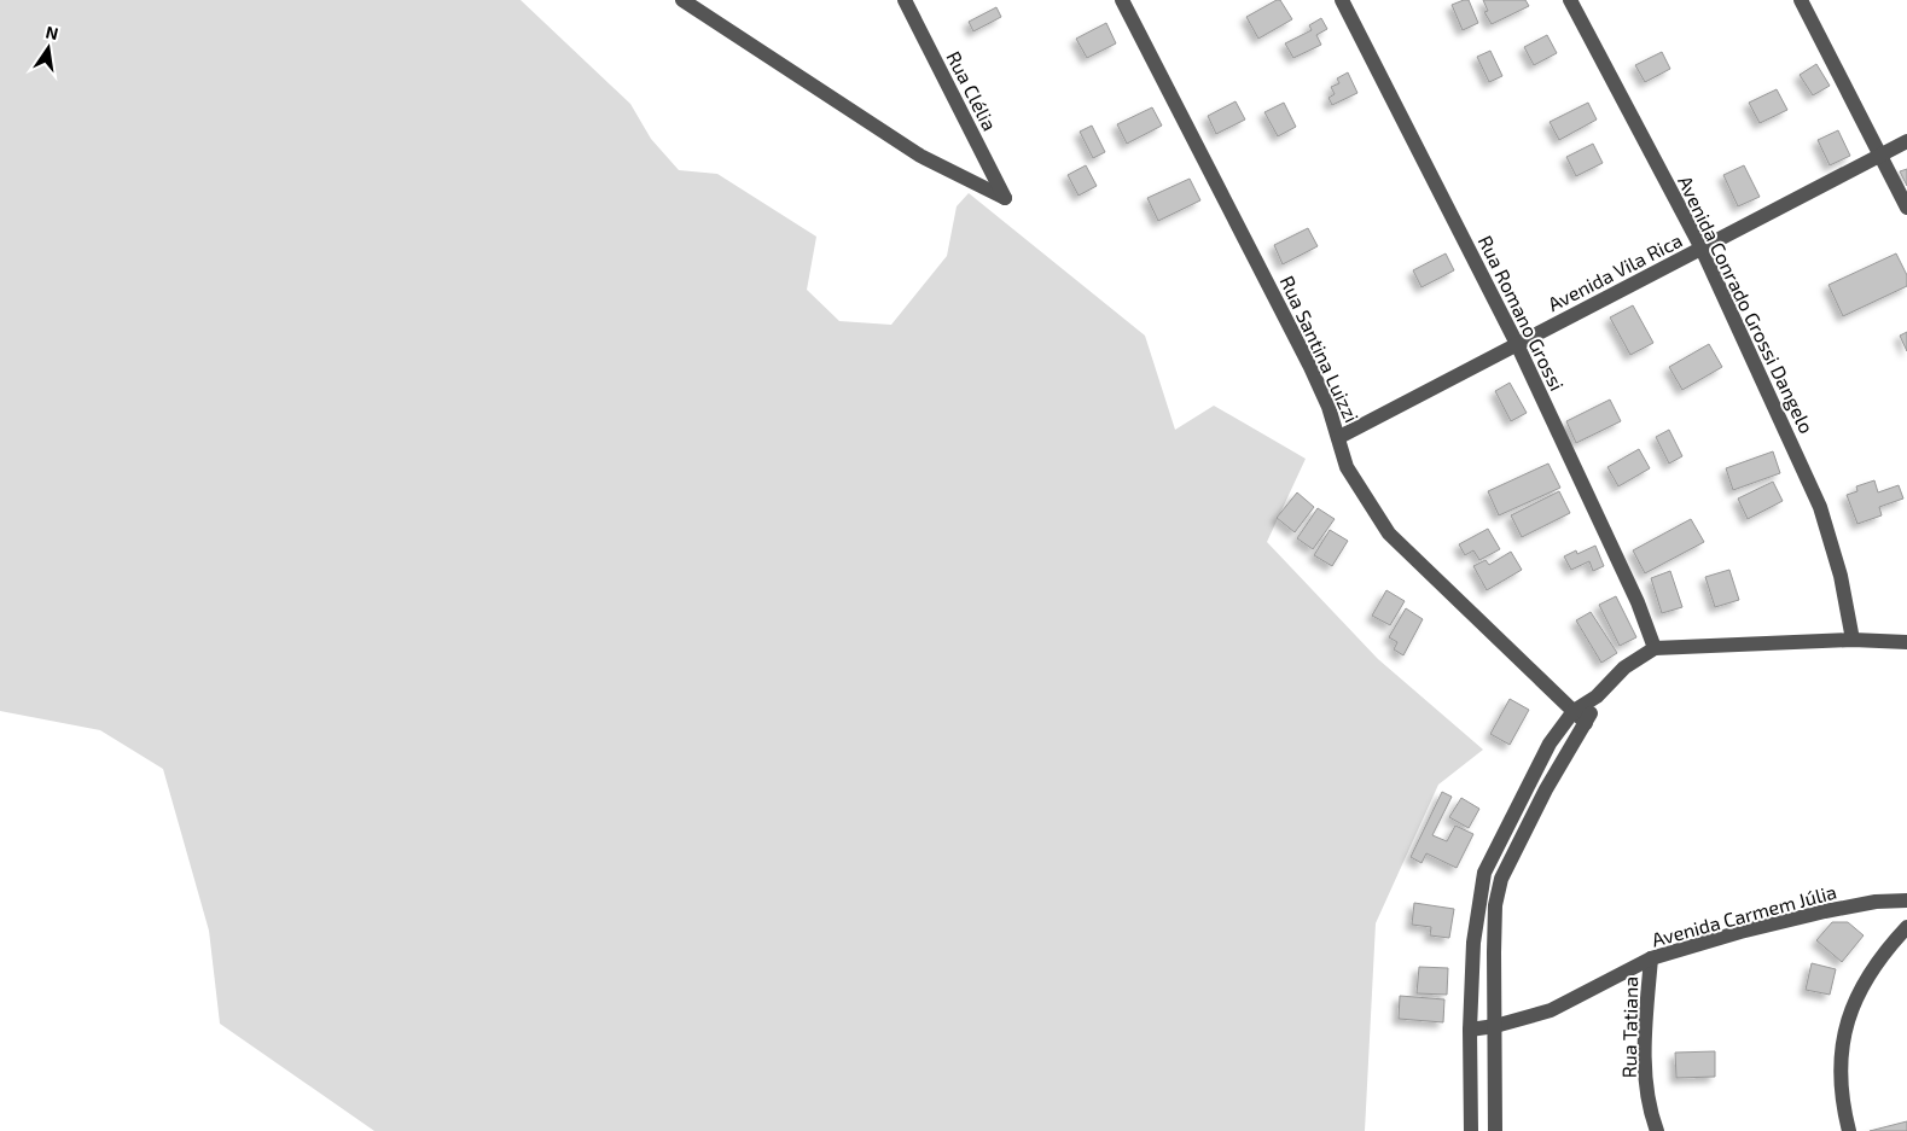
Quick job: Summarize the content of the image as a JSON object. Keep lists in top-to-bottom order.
{
  "streets": {
    "street": [
      "Rua Clélia",
      "Avenida Vila Rica",
      "Avenida Conrado Grossi Dangelo",
      "Rua Romano Grossi",
      "Rua Santina Luizzi",
      "Avenida Carmem Júlia",
      "Rua Tatiana"
    ]
  },
  "crossings": [
    ["Avenida Vila Rica", "Avenida Conrado Grossi Dangelo"],
    ["Avenida Vila Rica", "Rua Romano Grossi"],
    ["Avenida Vila Rica", "Rua Santina Luizzi"],
    ["Avenida Carmem Júlia", "Rua Tatiana"]
  ],
  "north": "top"
}
